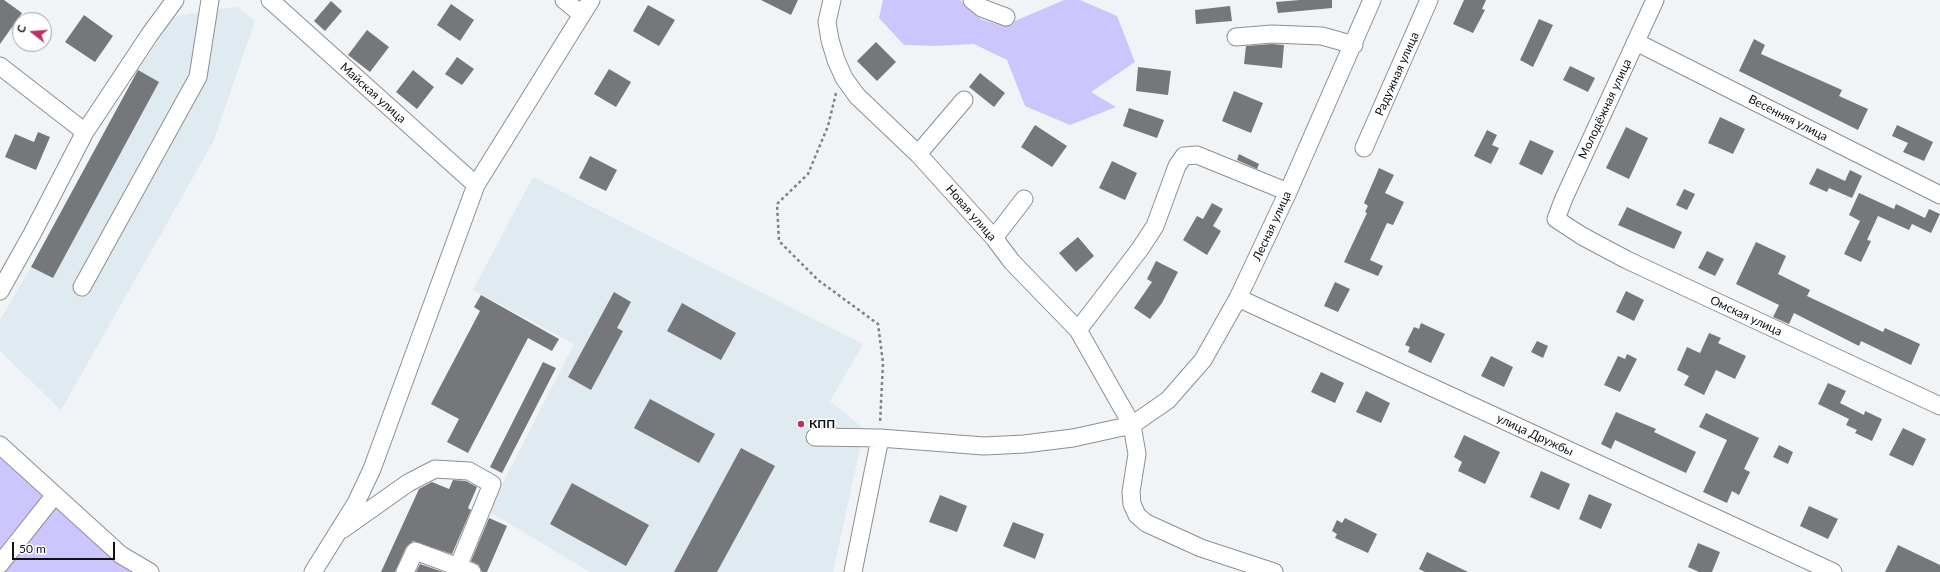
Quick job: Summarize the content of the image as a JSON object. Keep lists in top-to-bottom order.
{
  "streets": {
    "street": [
      "Радужная улица",
      "Майская улица",
      "Молодёжная улица",
      "Весенняя улица",
      "Новая улица",
      "Лесная улица",
      "Омская улица",
      "улица Дружбы"
    ]
  },
  "crossings": [
    ["Молодёжная улица", "Весенняя улица"],
    ["Молодёжная улица", "Омская улица"],
    ["Новая улица", "Лесная улица"],
    ["Лесная улица", "улица Дружбы"]
  ],
  "places": ["КПП"],
  "scale_bar": "50 m",
  "north": "left"
}
